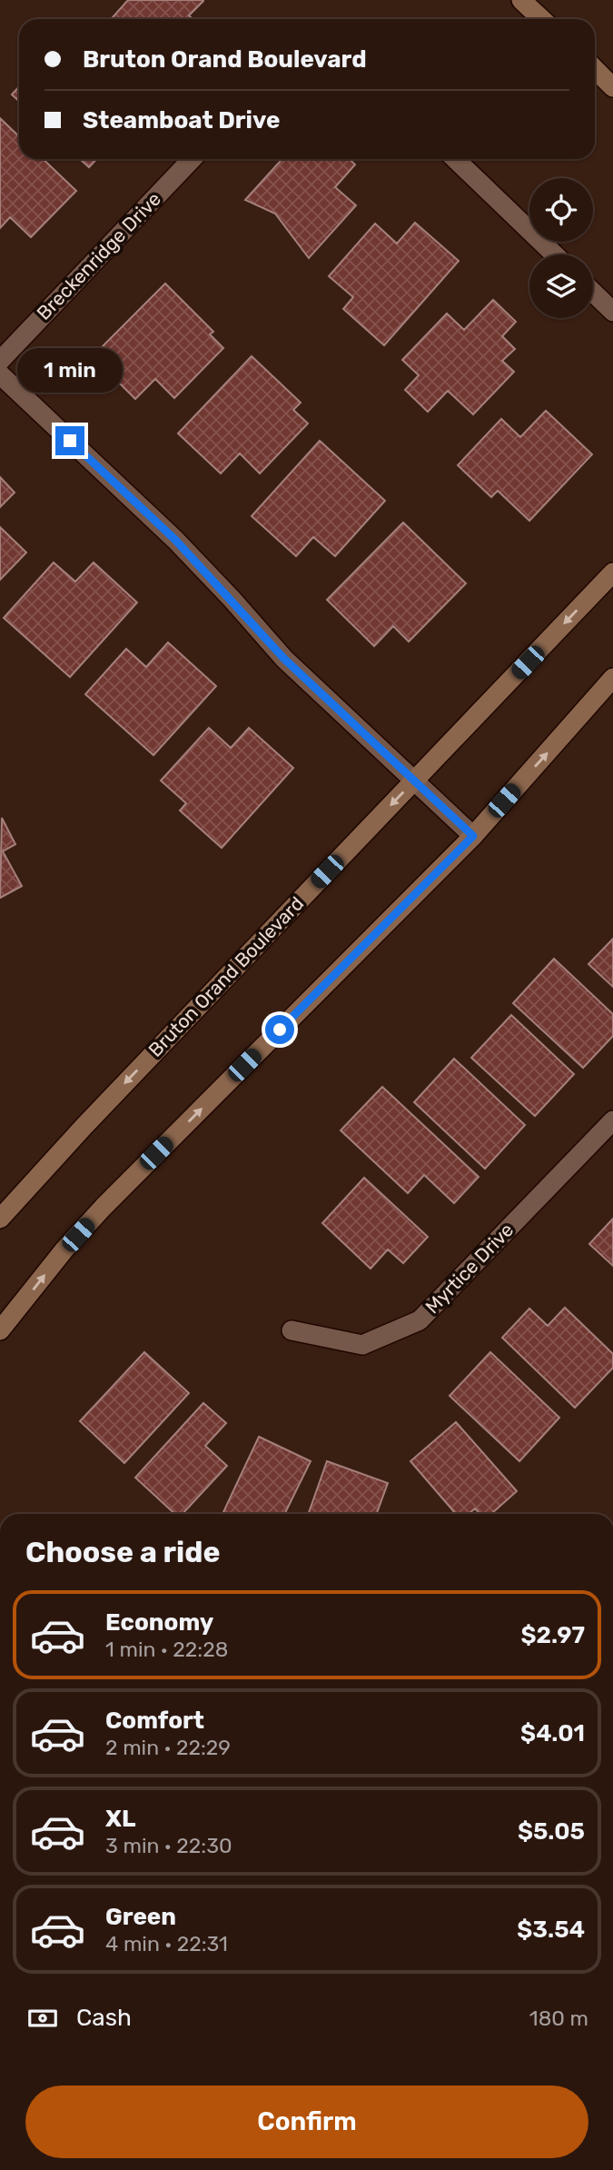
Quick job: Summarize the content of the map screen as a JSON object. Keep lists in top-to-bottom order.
{
  "streets": {
    "main road": ["Bruton Orand Boulevard"],
    "street": ["Breckenridge Drive", "Myrtice Drive"]
  },
  "page": {
    "banner": ["Bruton Orand Boulevard", "Steamboat Drive"],
    "bubble": "1 min",
    "heading": "Choose a ride",
    "list": [
      {
        "name": "Economy",
        "note": "1 min · 22:28",
        "value": "$2.97"
      },
      {
        "name": "Comfort",
        "note": "2 min · 22:29",
        "value": "$4.01"
      },
      {
        "name": "XL",
        "note": "3 min · 22:30",
        "value": "$5.05"
      },
      {
        "name": "Green",
        "note": "4 min · 22:31",
        "value": "$3.54"
      }
    ],
    "pay": ["Cash", "180 m"],
    "buttons": "Confirm"
  }
}
